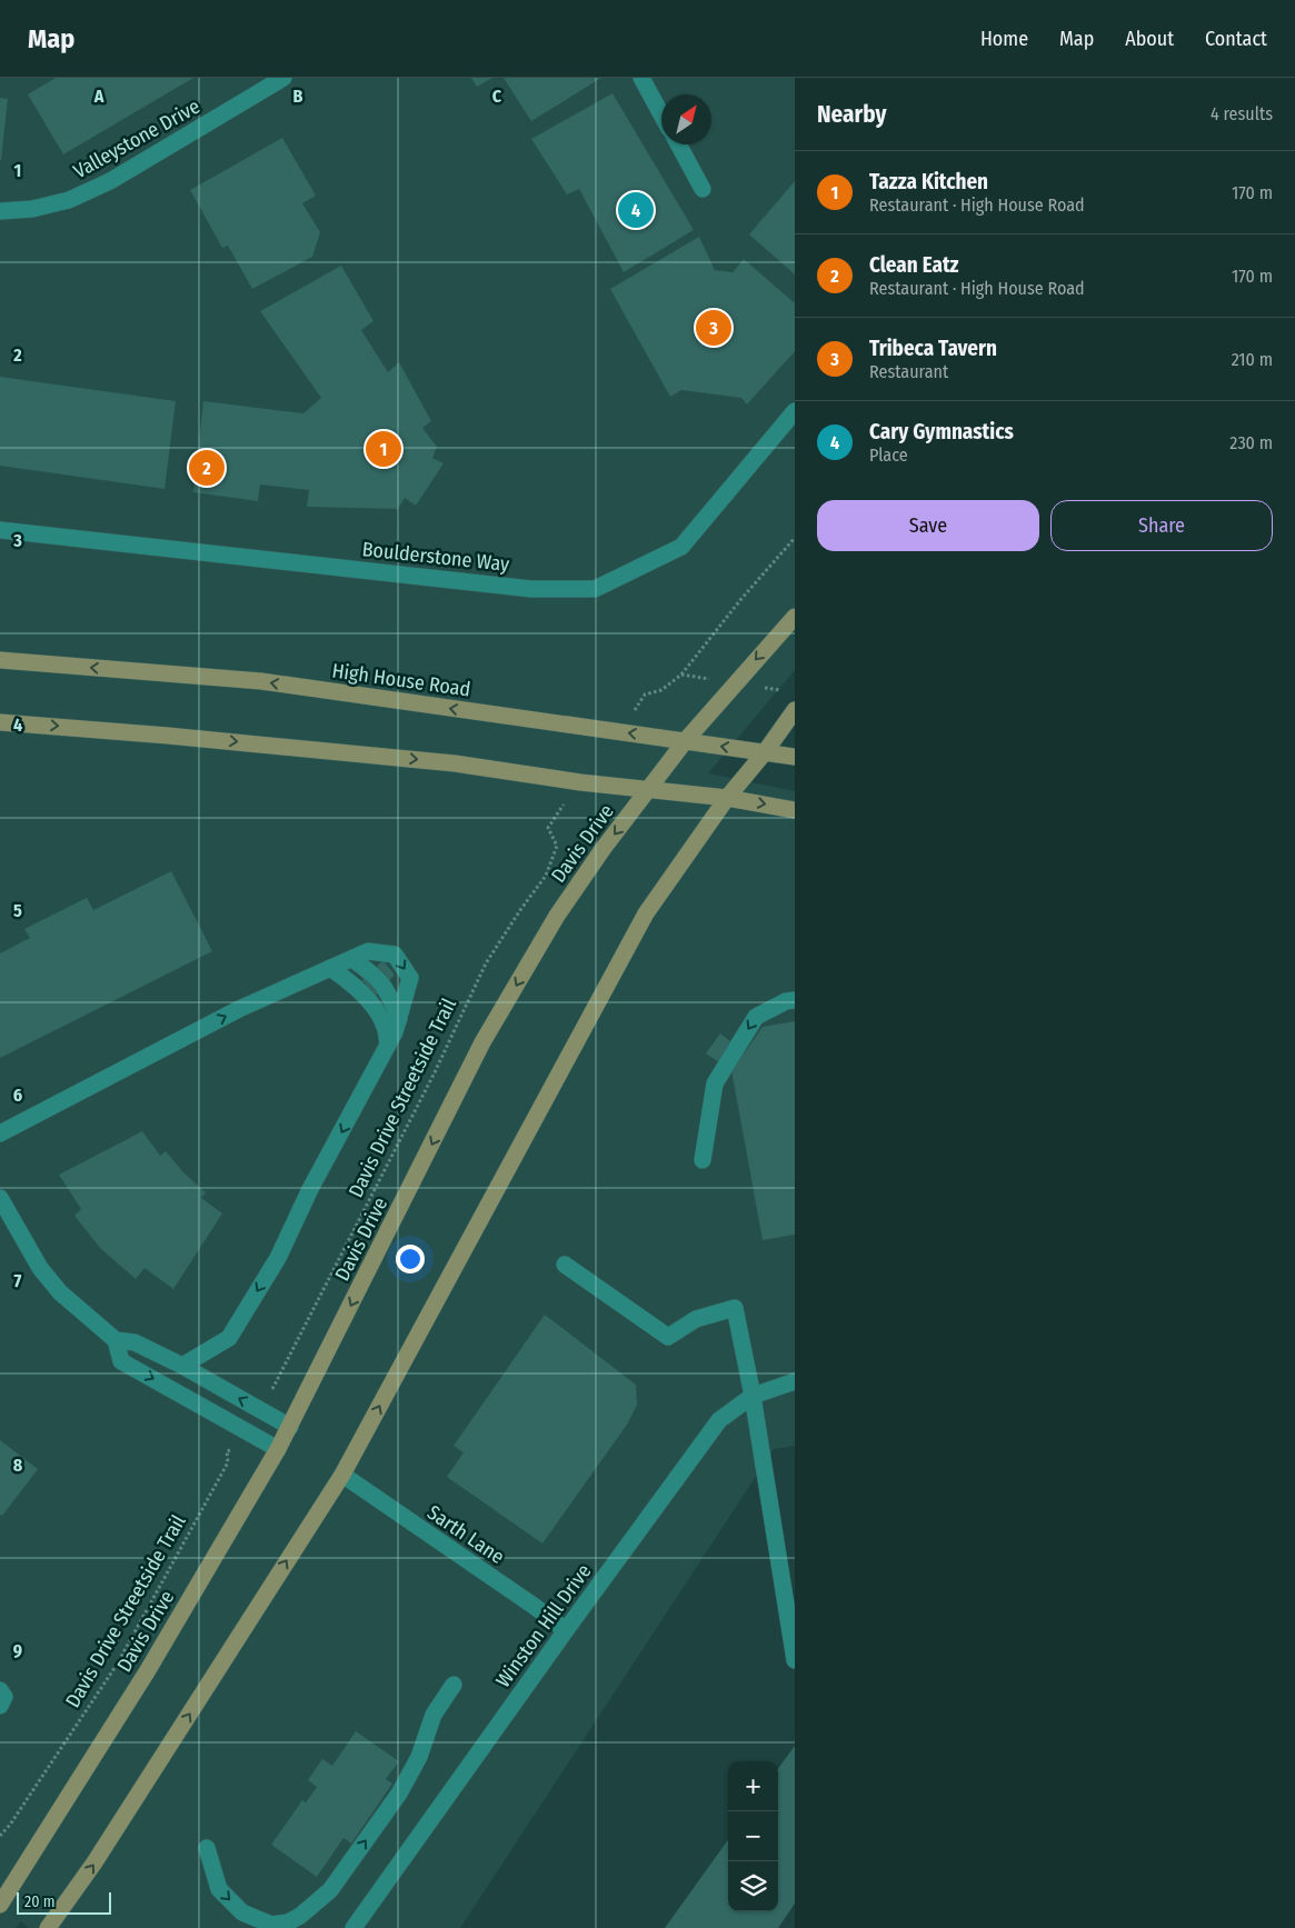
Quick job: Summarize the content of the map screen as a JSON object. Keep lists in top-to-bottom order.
{
  "streets": {
    "main road": ["High House Road", "Davis Drive"],
    "street": [
      "Valleystone Drive",
      "Boulderstone Way",
      "Sarth Lane",
      "Winston Hill Drive"
    ],
    "path": ["Davis Drive Streetside Trail"]
  },
  "crossings": [
    ["High House Road", "Davis Drive"],
    ["Sarth Lane", "Winston Hill Drive"]
  ],
  "scale_bar": "20 m",
  "north": "top right",
  "page": {
    "header": "Map",
    "nav": [
      "Home",
      "Map",
      "About",
      "Contact"
    ],
    "heading": ["Nearby", "4 results"],
    "list": [
      {
        "mark": "1",
        "name": "Tazza Kitchen",
        "note": "Restaurant · High House Road",
        "value": "170 m"
      },
      {
        "mark": "2",
        "name": "Clean Eatz",
        "note": "Restaurant · High House Road",
        "value": "170 m"
      },
      {
        "mark": "3",
        "name": "Tribeca Tavern",
        "note": "Restaurant",
        "value": "210 m"
      },
      {
        "mark": "4",
        "name": "Cary Gymnastics",
        "note": "Place",
        "value": "230 m"
      }
    ],
    "pins": [
      "4",
      "3",
      "1",
      "2"
    ],
    "buttons": ["Save", "Share"],
    "map_buttons": ["+", "−"],
    "scale": "20 m"
  },
  "grid": {
    "columns": ["A", "B", "C"],
    "rows": [
      "1",
      "2",
      "3",
      "4",
      "5",
      "6",
      "7",
      "8",
      "9"
    ]
  }
}
